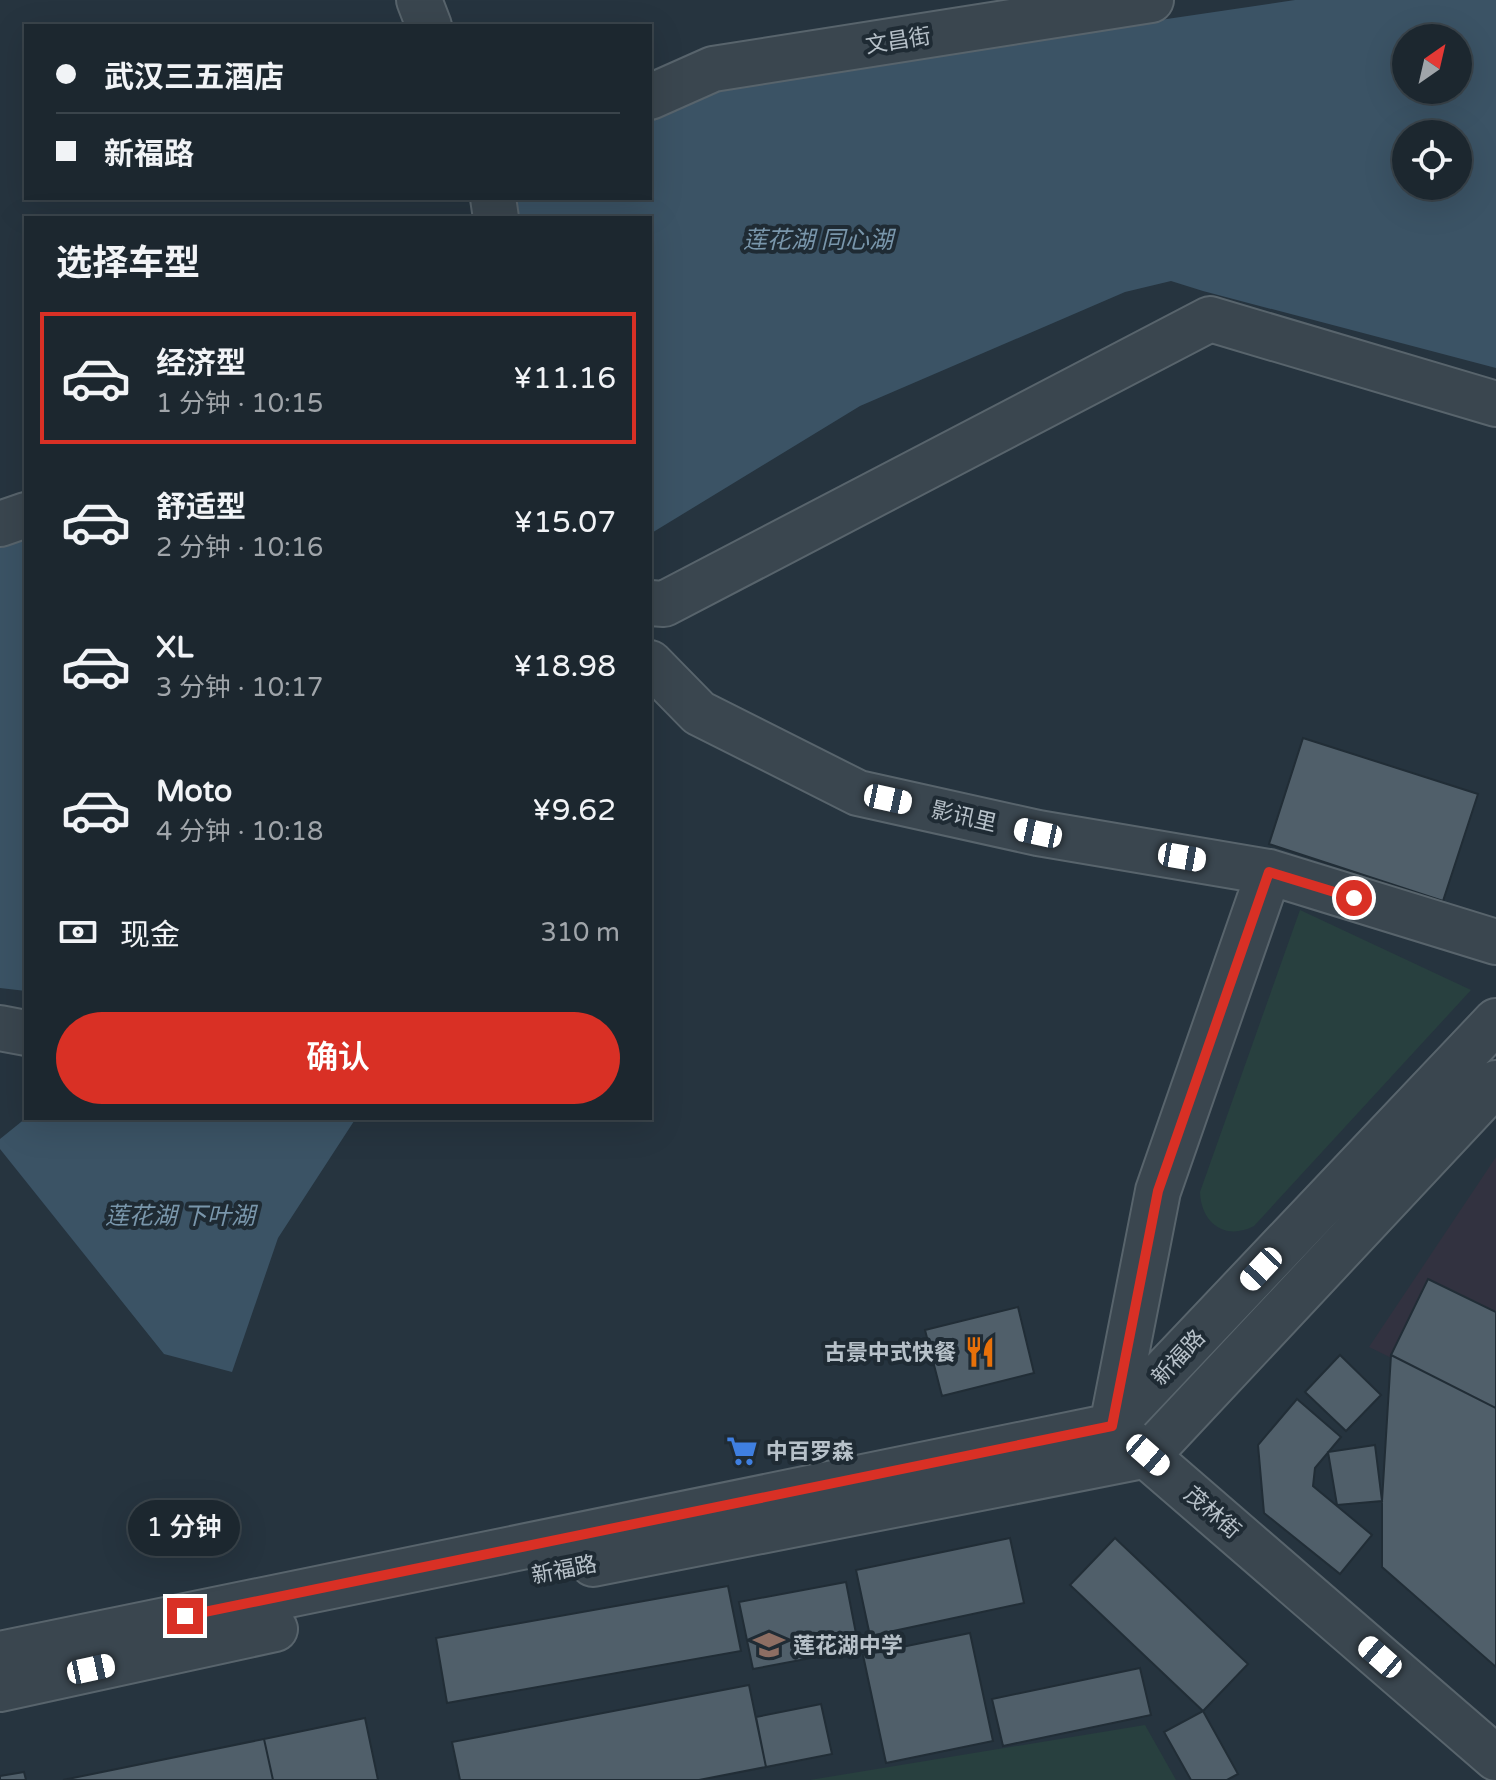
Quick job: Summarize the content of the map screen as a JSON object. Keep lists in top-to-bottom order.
{
  "streets": {
    "street": [
      "文昌街",
      "影讯里",
      "新福路",
      "茂林街"
    ]
  },
  "crossings": [
    ["新福路", "茂林街"]
  ],
  "water": ["莲花湖 同心湖", "莲花湖 下叶湖"],
  "places": {
    "restaurant": ["古景中式快餐"],
    "supermarket": ["中百罗森"],
    "school or university": ["莲花湖中学"]
  },
  "north": "top right",
  "page": {
    "banner": ["武汉三五酒店", "新福路"],
    "heading": "选择车型",
    "list": [
      {
        "name": "经济型",
        "note": "1 分钟 · 10:15",
        "value": "¥11.16"
      },
      {
        "name": "舒适型",
        "note": "2 分钟 · 10:16",
        "value": "¥15.07"
      },
      {
        "name": "XL",
        "note": "3 分钟 · 10:17",
        "value": "¥18.98"
      },
      {
        "name": "Moto",
        "note": "4 分钟 · 10:18",
        "value": "¥9.62"
      }
    ],
    "pay": ["现金", "310 m"],
    "buttons": "确认",
    "bubble": "1 分钟"
  }
}
